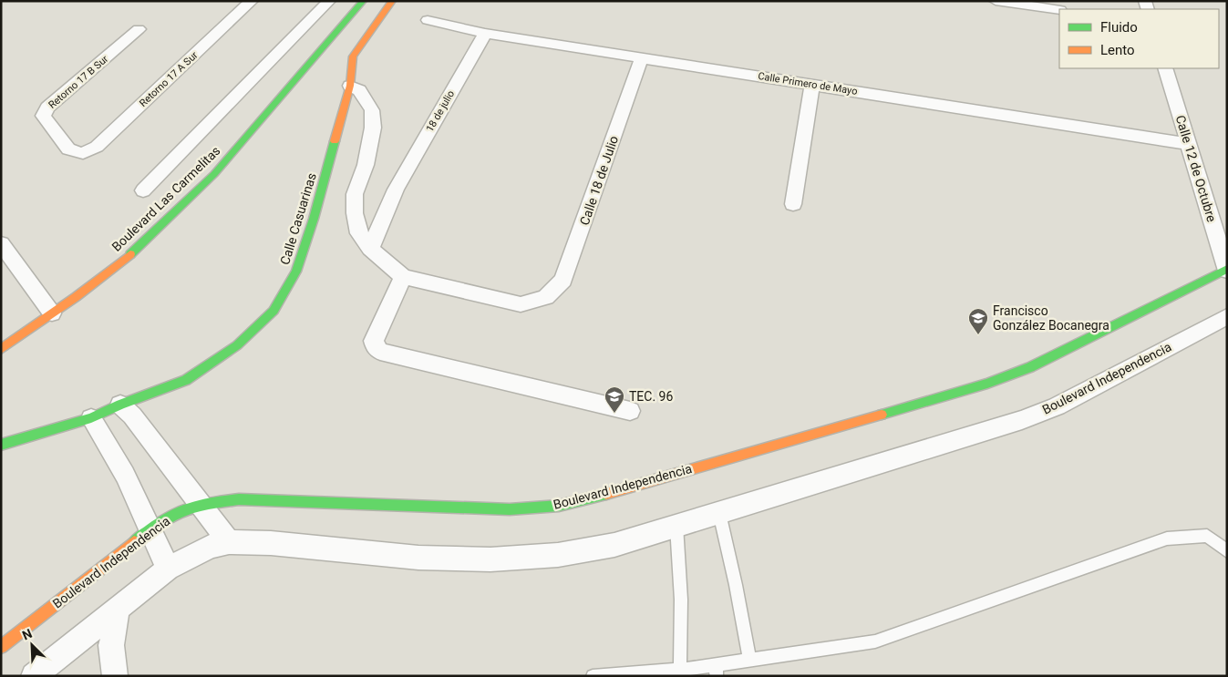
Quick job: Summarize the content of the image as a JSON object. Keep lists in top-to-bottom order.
{
  "streets": {
    "main road": ["Boulevard Las Carmelitas", "Calle Casuarinas", "Boulevard Independencia"],
    "street": [
      "Retorno 17 A Sur",
      "Retorno 17 B Sur",
      "Calle Primero de Mayo",
      "18 de julio",
      "Calle 12 de Octubre",
      "Calle 18 de Julio"
    ]
  },
  "crossings": [
    ["Retorno 17 A Sur", "Retorno 17 B Sur"],
    ["Calle Primero de Mayo", "18 de julio"],
    ["Calle Primero de Mayo", "Calle 12 de Octubre"],
    ["Calle Primero de Mayo", "Calle 18 de Julio"],
    ["Calle 12 de Octubre", "Boulevard Independencia"]
  ],
  "places": {
    "school or university": ["Francisco González Bocanegra", "TEC. 96"]
  },
  "legend": ["Fluido", "Lento"],
  "north": "top left"
}
